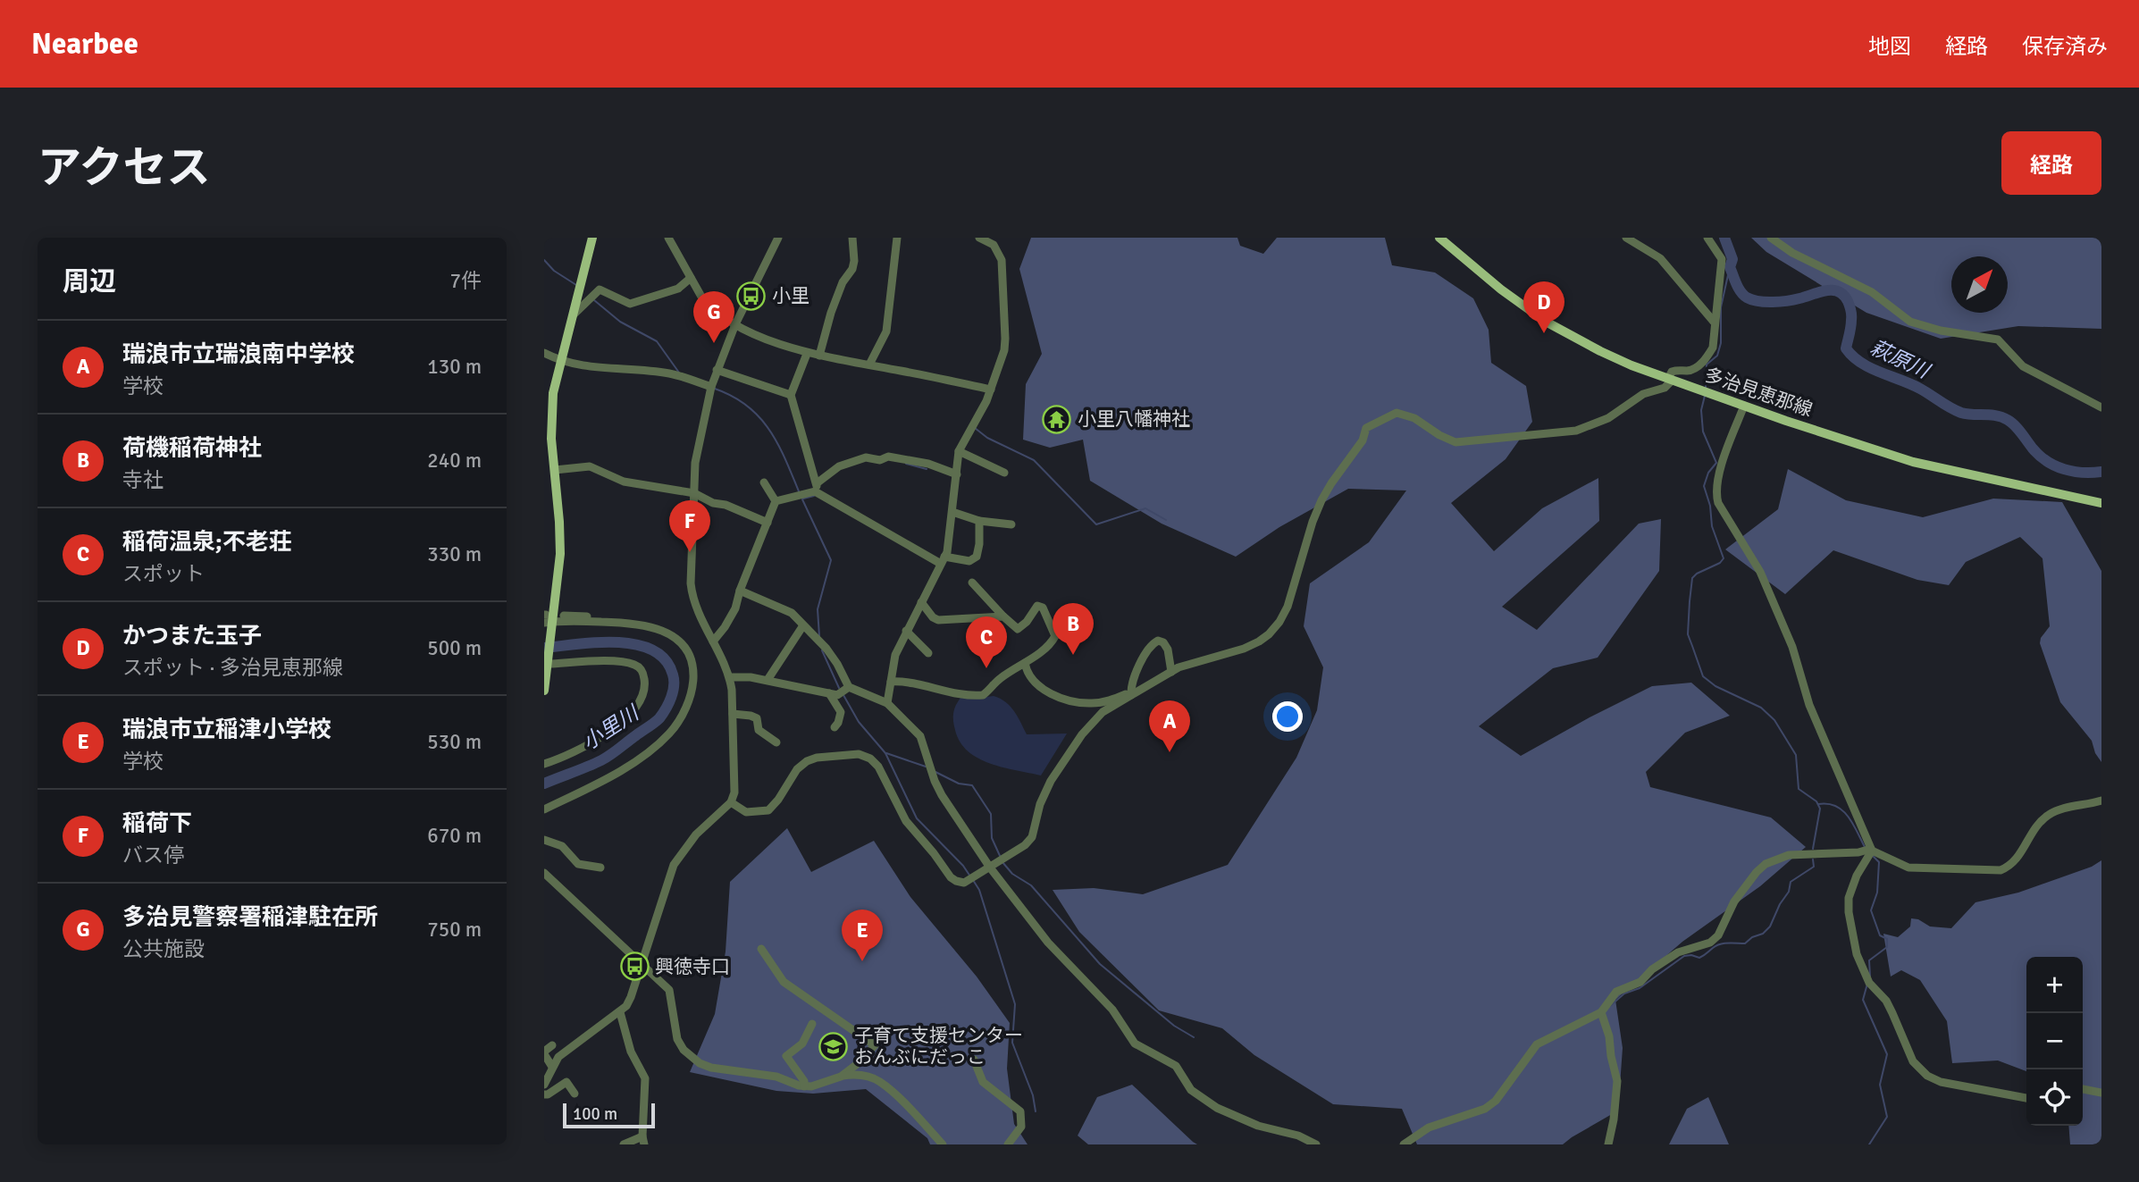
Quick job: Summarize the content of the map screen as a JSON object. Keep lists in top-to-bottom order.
{
  "streets": {
    "main road": ["多治見恵那線"]
  },
  "water": ["萩原川", "小里川"],
  "places": {
    "bus stop": ["小里", "興徳寺口"],
    "temple": ["小里八幡神社"],
    "school or university": ["子育て支援センター おんぶにだっこ"]
  },
  "scale_bar": "100 m",
  "north": "top right",
  "page": {
    "header": "Nearbee",
    "nav": ["地図", "経路", "保存済み"],
    "title": "アクセス",
    "buttons": "経路",
    "heading": ["周辺", "7件"],
    "pins": [
      "D",
      "G",
      "F",
      "B",
      "C",
      "A",
      "E"
    ],
    "list": [
      {
        "mark": "A",
        "name": "瑞浪市立瑞浪南中学校",
        "note": "学校",
        "value": "130 m"
      },
      {
        "mark": "B",
        "name": "荷機稲荷神社",
        "note": "寺社",
        "value": "240 m"
      },
      {
        "mark": "C",
        "name": "稲荷温泉;不老荘",
        "note": "スポット",
        "value": "330 m"
      },
      {
        "mark": "D",
        "name": "かつまた玉子",
        "note": "スポット · 多治見恵那線",
        "value": "500 m"
      },
      {
        "mark": "E",
        "name": "瑞浪市立稲津小学校",
        "note": "学校",
        "value": "530 m"
      },
      {
        "mark": "F",
        "name": "稲荷下",
        "note": "バス停",
        "value": "670 m"
      },
      {
        "mark": "G",
        "name": "多治見警察署稲津駐在所",
        "note": "公共施設",
        "value": "750 m"
      }
    ],
    "map_buttons": ["+", "−"],
    "scale": "100 m"
  }
}
